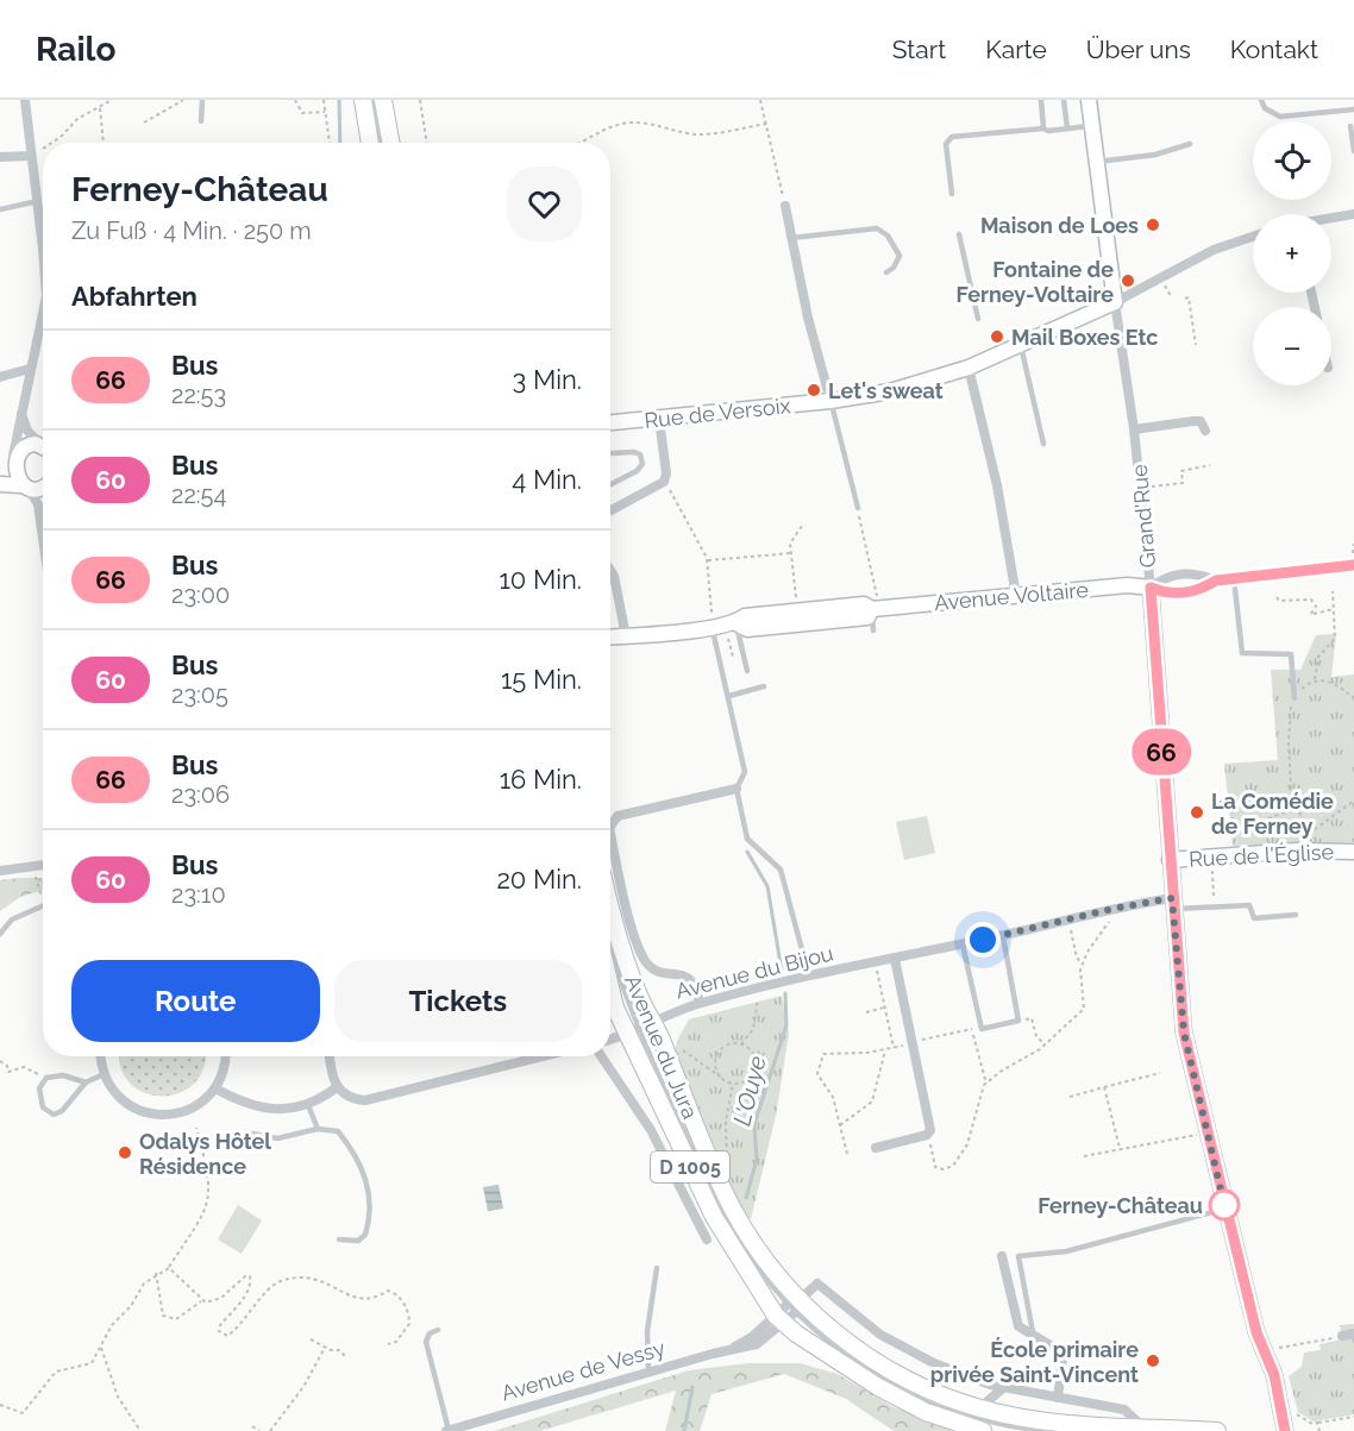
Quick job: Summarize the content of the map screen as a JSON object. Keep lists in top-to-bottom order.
{
  "streets": {
    "main road": [
      "Rue de Versoix",
      "Grand'Rue",
      "Avenue Voltaire",
      "Rue de l'Église",
      "Avenue du Jura",
      "D 1005"
    ],
    "street": ["Avenue du Bijou", "Avenue de Vessy"]
  },
  "crossings": [
    ["Rue de Versoix", "Grand'Rue"],
    ["Grand'Rue", "Avenue Voltaire"],
    ["Grand'Rue", "Rue de l'Église"],
    ["Grand'Rue", "Avenue du Bijou"],
    ["Avenue du Bijou", "Avenue du Jura"],
    ["Avenue du Jura", "Avenue de Vessy"]
  ],
  "water": ["L'Ouye"],
  "places": [
    "Maison de Loes",
    "Fontaine de Ferney-Voltaire",
    "Mail Boxes Etc",
    "Let's sweat",
    "La Comédie de Ferney",
    "Odalys Hôtel Résidence",
    "Ferney-Château",
    "École primaire privée Saint-Vincent"
  ],
  "lines": ["bus line 66"],
  "page": {
    "header": "Railo",
    "nav": [
      "Start",
      "Karte",
      "Über uns",
      "Kontakt"
    ],
    "on_map": "66",
    "map_buttons": ["+", "−"],
    "heading": [
      ["Ferney-Château", "Zu Fuß · 4 Min. · 250 m"],
      "Abfahrten"
    ],
    "list": [
      {
        "mark": "66",
        "name": "Bus",
        "note": "22:53",
        "value": "3 Min."
      },
      {
        "mark": "60",
        "name": "Bus",
        "note": "22:54",
        "value": "4 Min."
      },
      {
        "mark": "66",
        "name": "Bus",
        "note": "23:00",
        "value": "10 Min."
      },
      {
        "mark": "60",
        "name": "Bus",
        "note": "23:05",
        "value": "15 Min."
      },
      {
        "mark": "66",
        "name": "Bus",
        "note": "23:06",
        "value": "16 Min."
      },
      {
        "mark": "60",
        "name": "Bus",
        "note": "23:10",
        "value": "20 Min."
      }
    ],
    "buttons": ["Route", "Tickets"]
  }
}
